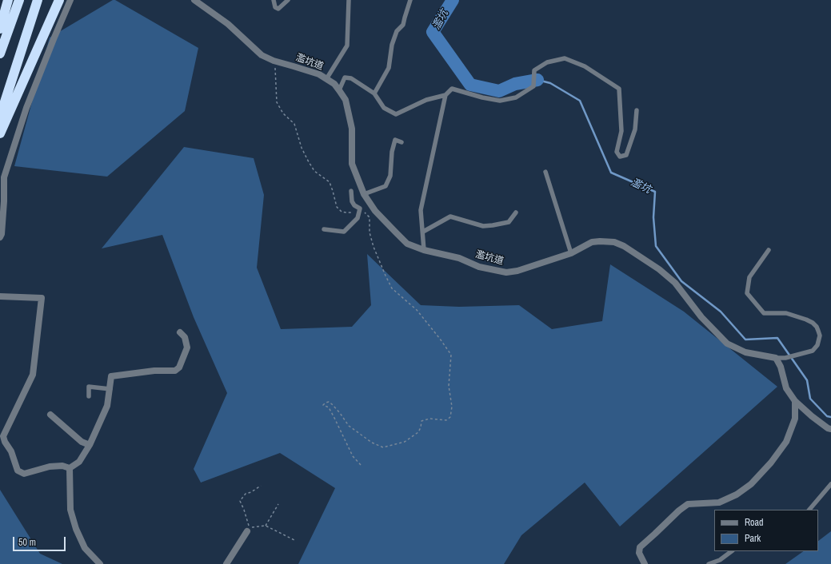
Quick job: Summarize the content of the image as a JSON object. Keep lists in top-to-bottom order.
{
  "streets": {
    "street": ["濫坑道"]
  },
  "water": ["濫坑"],
  "legend": ["Road", "Park"],
  "scale_bar": "50 m"
}
